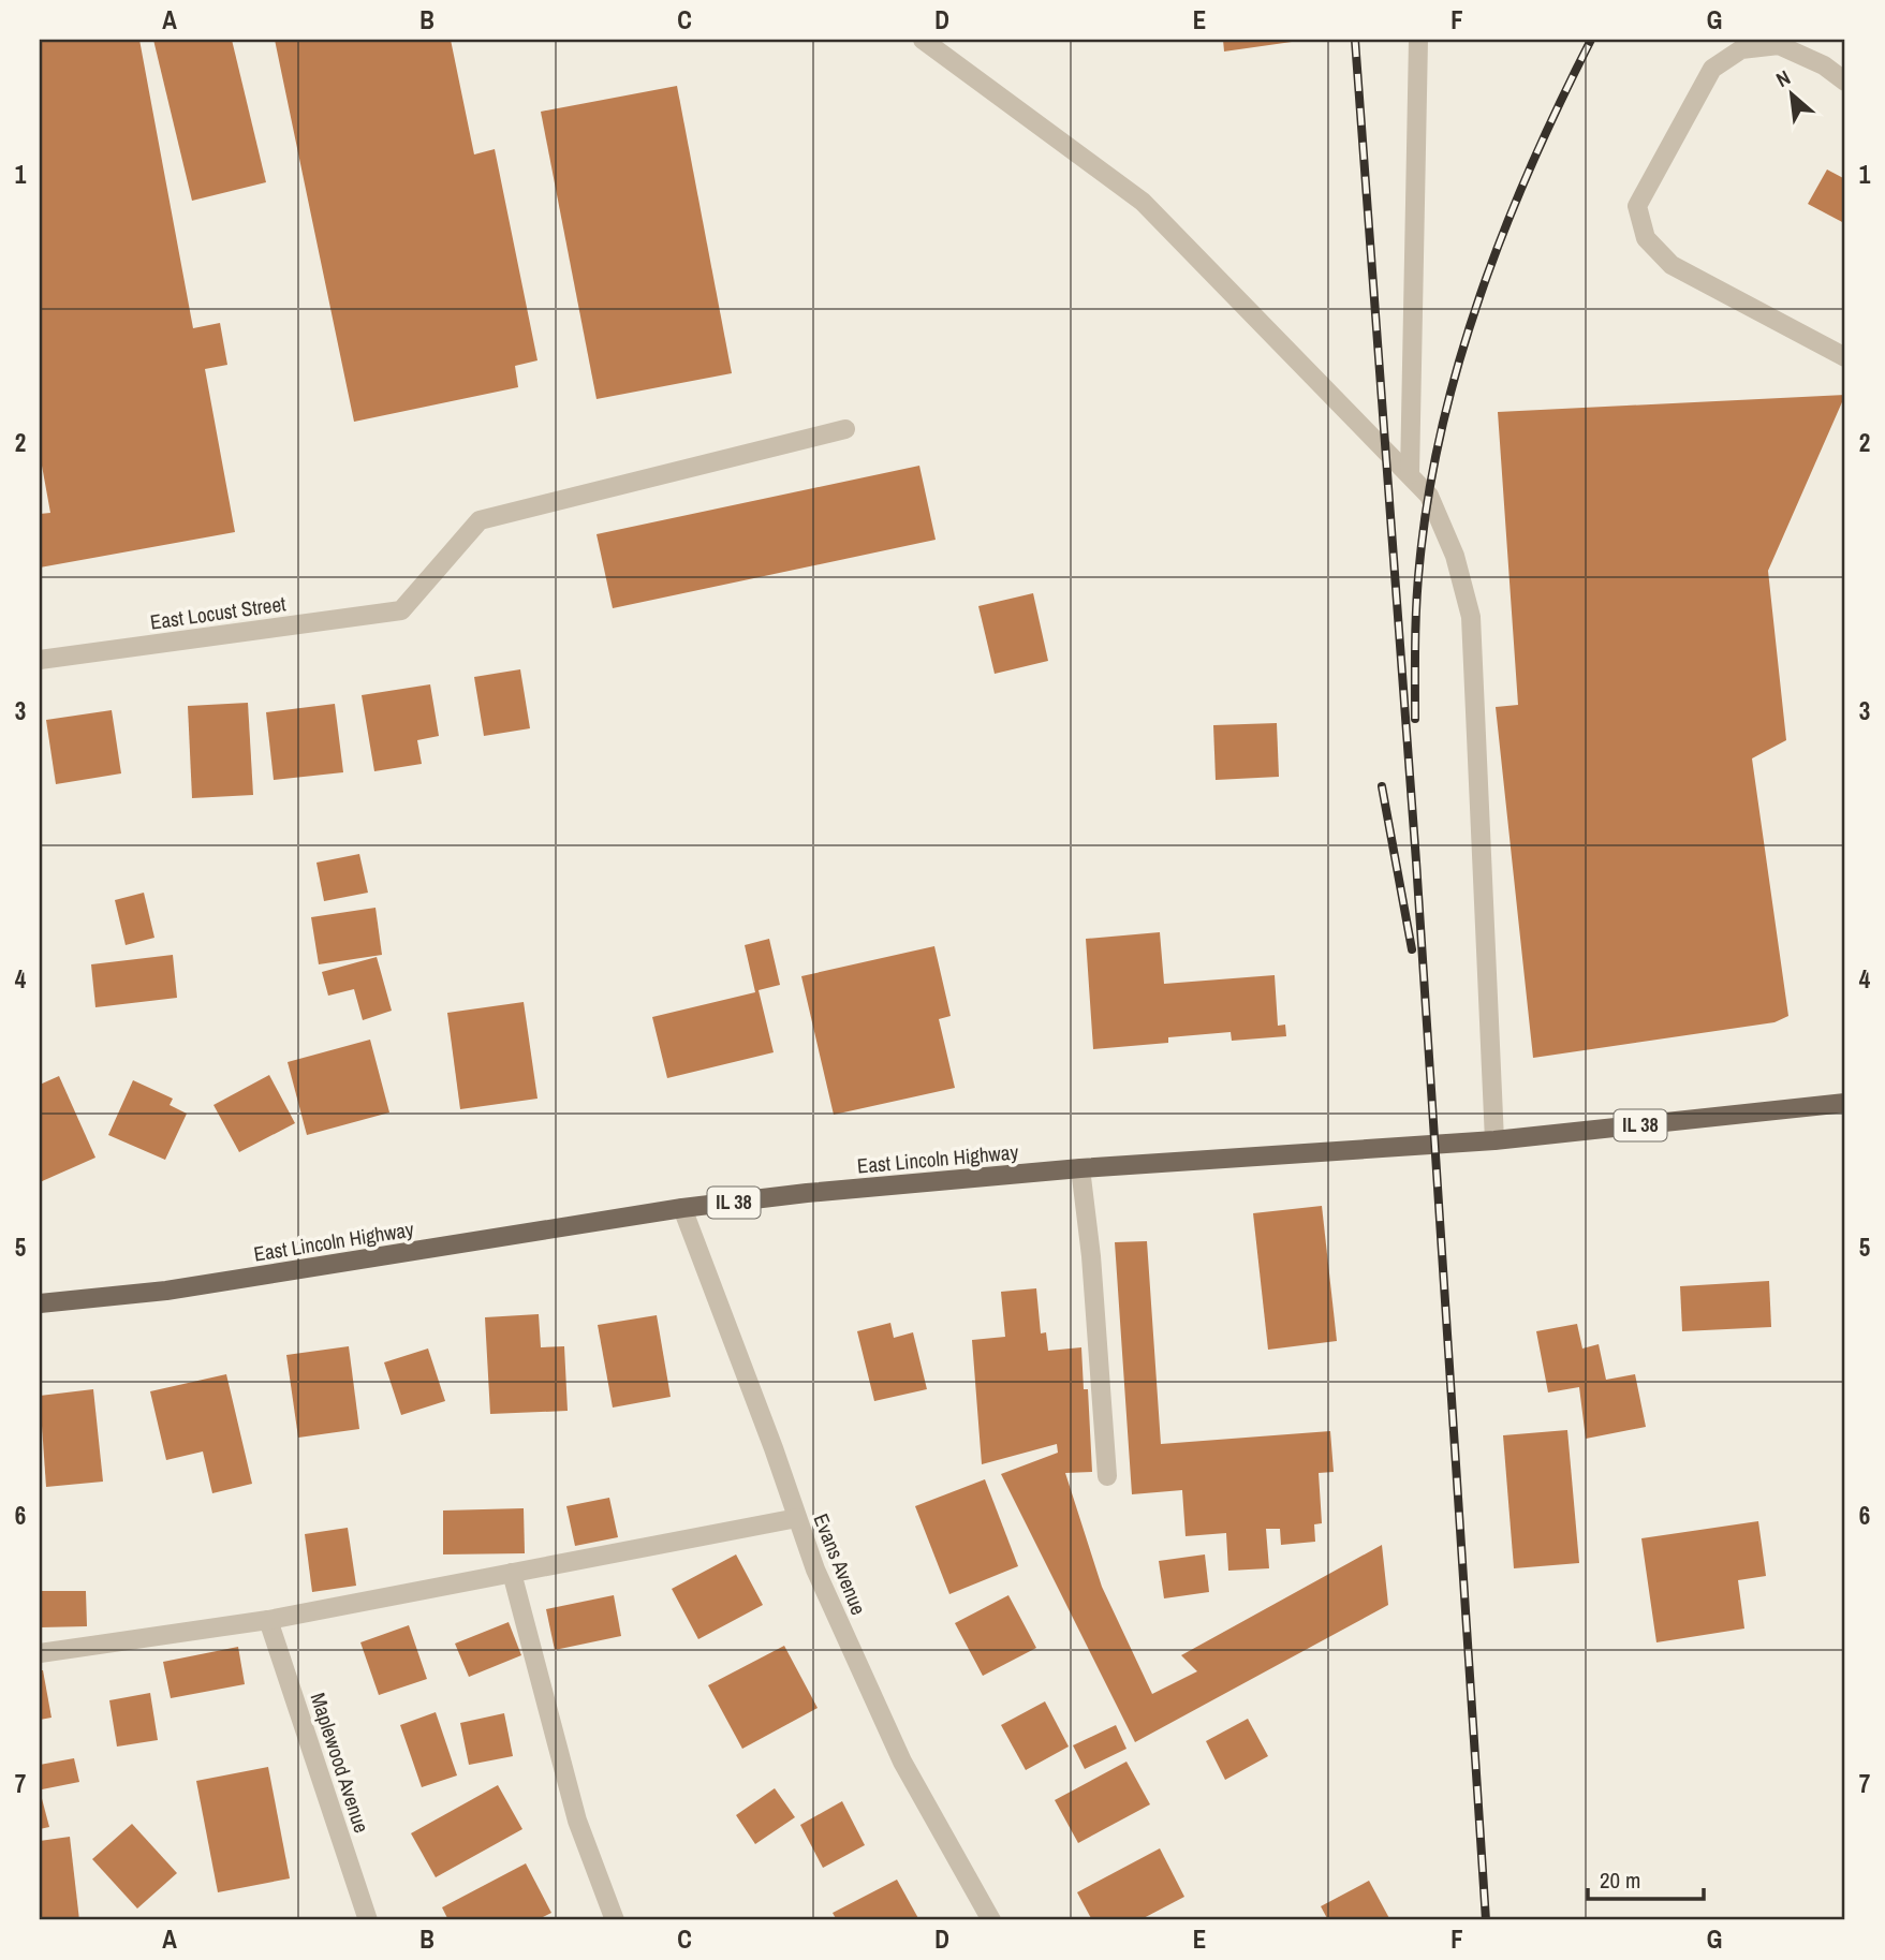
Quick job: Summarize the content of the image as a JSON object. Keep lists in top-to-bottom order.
{
  "streets": {
    "main road": ["IL 38", "East Lincoln Highway"],
    "street": ["East Locust Street", "Evans Avenue", "Maplewood Avenue"]
  },
  "crossings": [
    ["East Lincoln Highway", "Evans Avenue"]
  ],
  "scale_bar": "20 m",
  "north": "top left",
  "grid": {
    "columns": [
      "A",
      "B",
      "C",
      "D",
      "E",
      "F",
      "G"
    ],
    "rows": [
      "1",
      "2",
      "3",
      "4",
      "5",
      "6",
      "7"
    ]
  }
}
